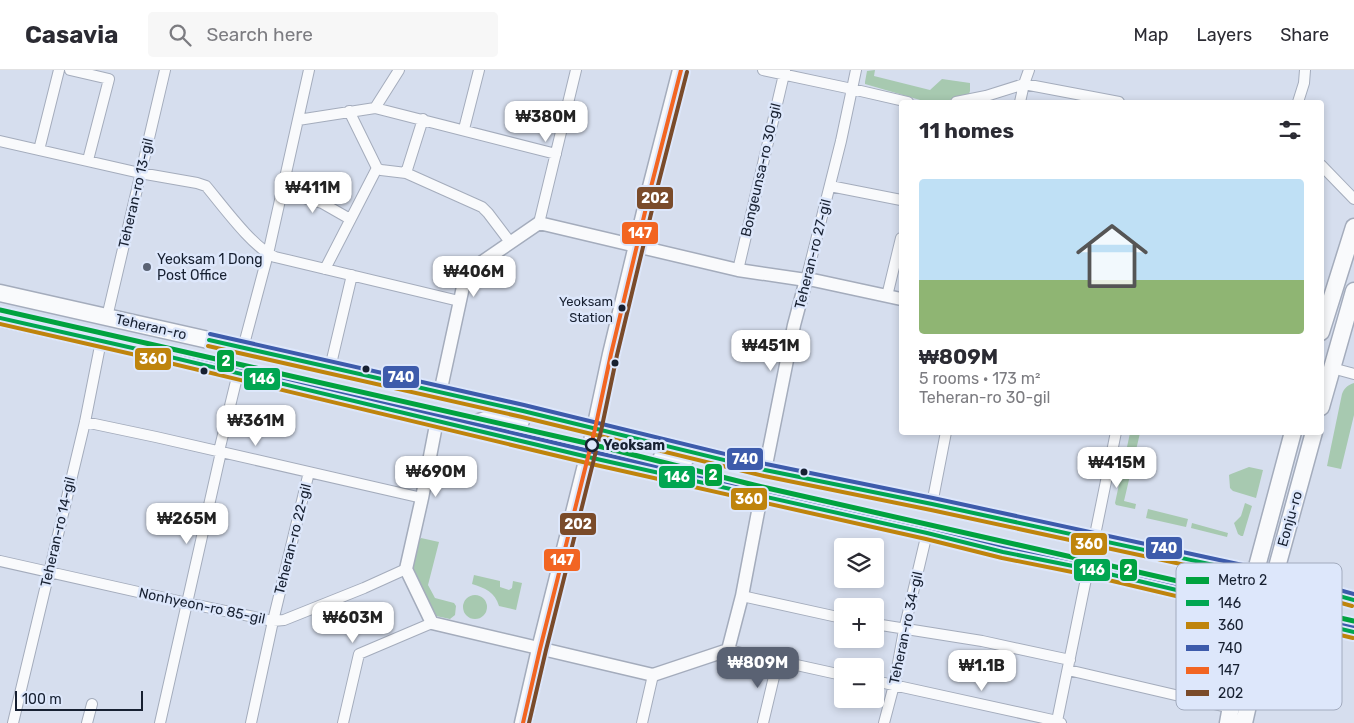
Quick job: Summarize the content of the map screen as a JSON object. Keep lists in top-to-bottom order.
{
  "streets": {
    "main road": ["Teheran-ro", "Eonju-ro"],
    "street": [
      "Bongeunsa-ro 30-gil",
      "Teheran-ro 13-gil",
      "Teheran-ro 27-gil",
      "Teheran-ro 14-gil",
      "Teheran-ro 22-gil",
      "Nonhyeon-ro 85-gil",
      "Teheran-ro 34-gil"
    ]
  },
  "crossings": [
    ["Teheran-ro 13-gil", "Teheran-ro"],
    ["Teheran-ro 27-gil", "Teheran-ro"],
    ["Teheran-ro", "Teheran-ro 14-gil"],
    ["Teheran-ro", "Teheran-ro 34-gil"],
    ["Teheran-ro 14-gil", "Nonhyeon-ro 85-gil"],
    ["Teheran-ro 22-gil", "Nonhyeon-ro 85-gil"]
  ],
  "places": ["Yeoksam 1 Dong Post Office", "Yeoksam Station", "Yeoksam"],
  "lines": [
    "transit line 147",
    "transit line 202",
    "metro line 2",
    "transit line 740",
    "transit line 146",
    "transit line 360"
  ],
  "legend": [
    "Metro 2",
    "146",
    "360",
    "740",
    "147",
    "202"
  ],
  "scale_bar": "100 m",
  "page": {
    "header": "Casavia",
    "search": "Search here",
    "nav": ["Map", "Layers", "Share"],
    "heading": "11 homes",
    "price": [
      "₩380M",
      "₩411M",
      "₩406M",
      "₩451M",
      "₩361M",
      "₩415M",
      "₩690M",
      "₩265M",
      "₩603M",
      "₩809M",
      "₩1.1B"
    ],
    "list": [
      {
        "name": "₩809M",
        "note": "5 rooms · 173 m² · Teheran-ro 30-gil"
      }
    ],
    "map_buttons": ["+", "−"],
    "scale": "100 m"
  }
}
